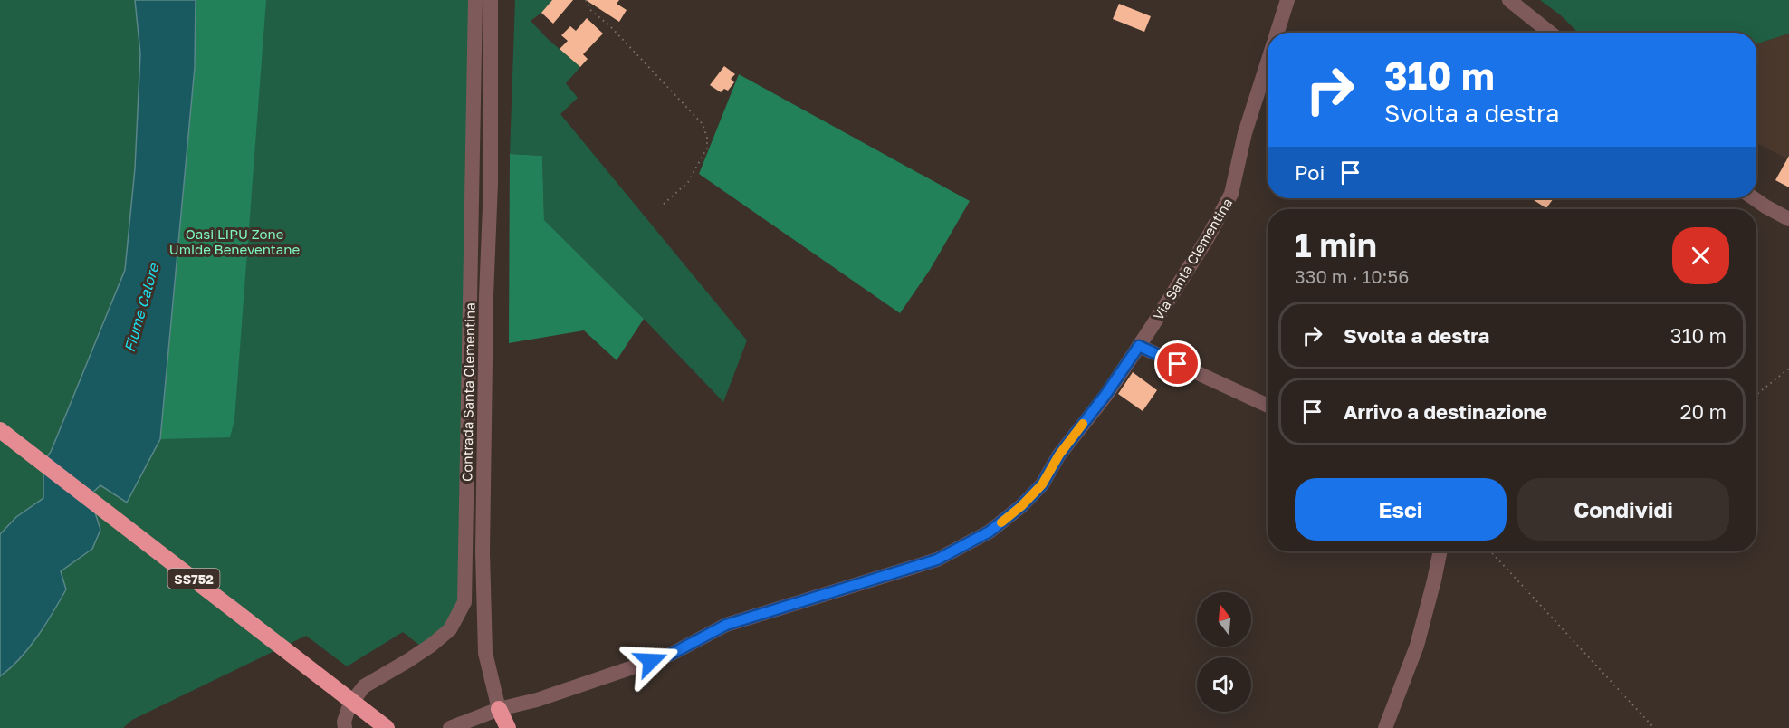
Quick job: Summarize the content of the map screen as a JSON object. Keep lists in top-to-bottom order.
{
  "streets": {
    "highway": ["SS752"],
    "street": ["Via Santa Clementina", "Contrada Santa Clementina"]
  },
  "crossings": [
    ["Via Santa Clementina", "Contrada Santa Clementina"]
  ],
  "water": ["Fiume Calore"],
  "parks": ["Oasi LIPU Zone Umide Beneventane"],
  "north": "top",
  "page": {
    "turn": ["310 m", "Svolta a destra"],
    "then": "Poi",
    "heading": ["1 min", "330 m · 10:56"],
    "list": [
      {
        "name": "Svolta a destra",
        "value": "310 m"
      },
      {
        "name": "Arrivo a destinazione",
        "value": "20 m"
      }
    ],
    "buttons": ["Esci", "Condividi"]
  }
}
